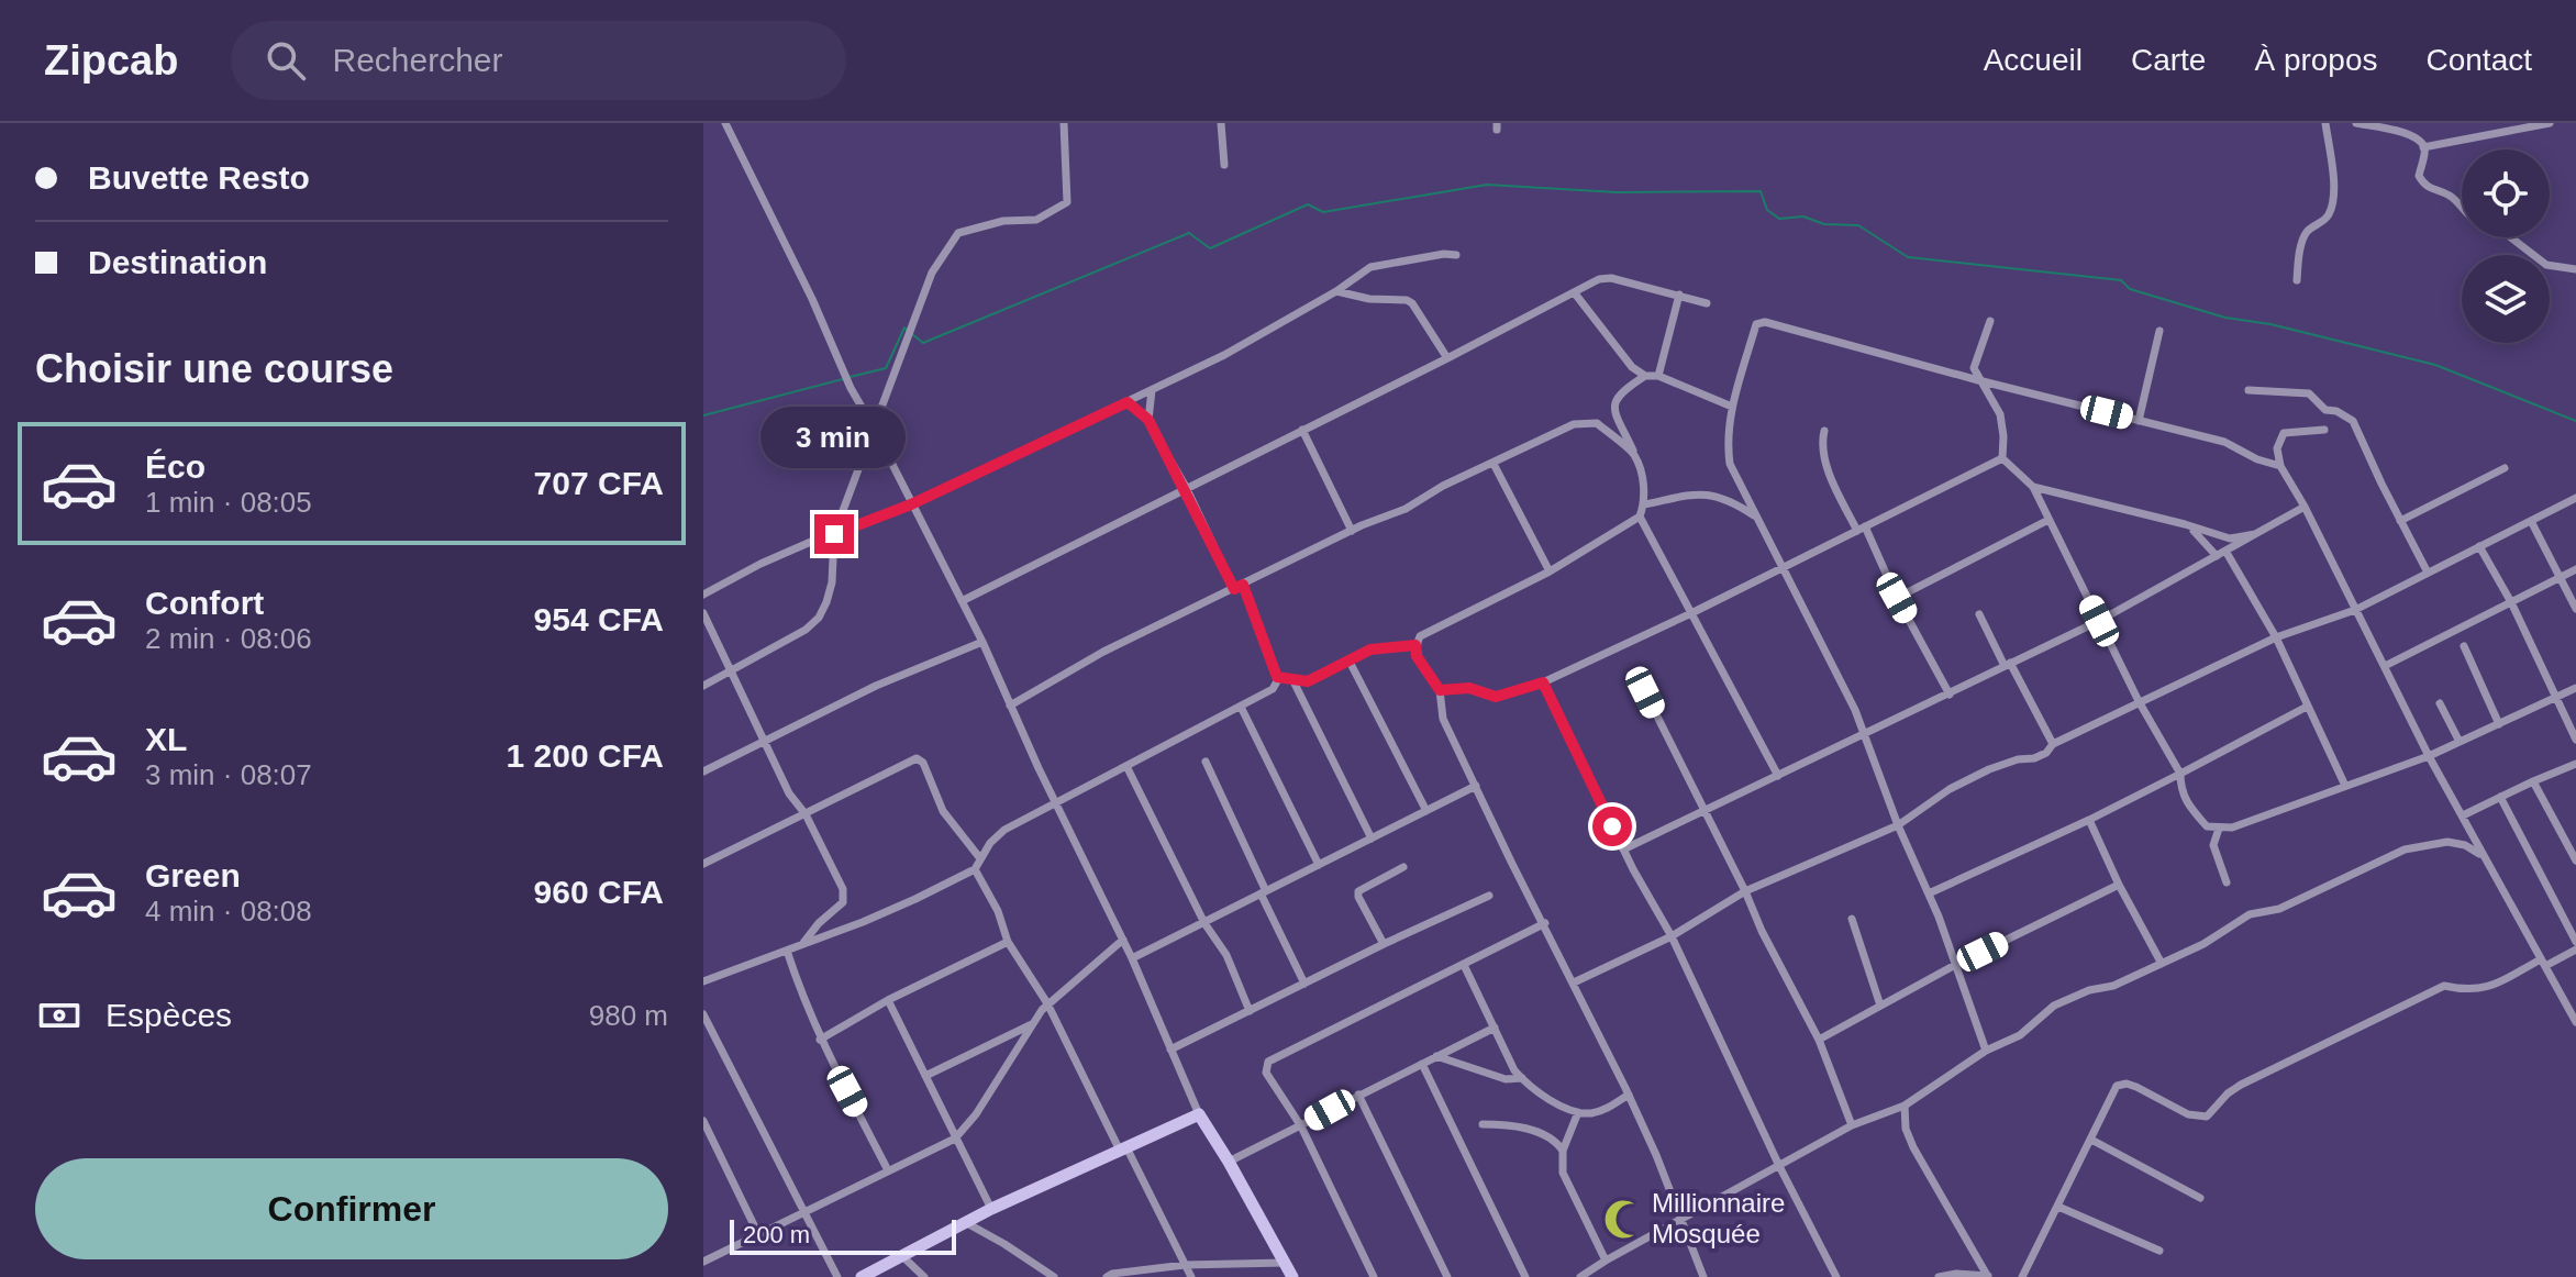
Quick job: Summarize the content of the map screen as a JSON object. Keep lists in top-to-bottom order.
{
  "places": {
    "mosque": ["Millionnaire Mosquée"]
  },
  "scale_bar": "200 m",
  "page": {
    "header": "Zipcab",
    "search": "Rechercher",
    "nav": [
      "Accueil",
      "Carte",
      "À propos",
      "Contact"
    ],
    "banner": ["Buvette Resto", "Destination"],
    "heading": "Choisir une course",
    "bubble": "3 min",
    "list": [
      {
        "name": "Éco",
        "note": "1 min · 08:05",
        "value": "707 CFA"
      },
      {
        "name": "Confort",
        "note": "2 min · 08:06",
        "value": "954 CFA"
      },
      {
        "name": "XL",
        "note": "3 min · 08:07",
        "value": "1 200 CFA"
      },
      {
        "name": "Green",
        "note": "4 min · 08:08",
        "value": "960 CFA"
      }
    ],
    "pay": ["Espèces", "980 m"],
    "buttons": "Confirmer",
    "scale": "200 m"
  }
}
